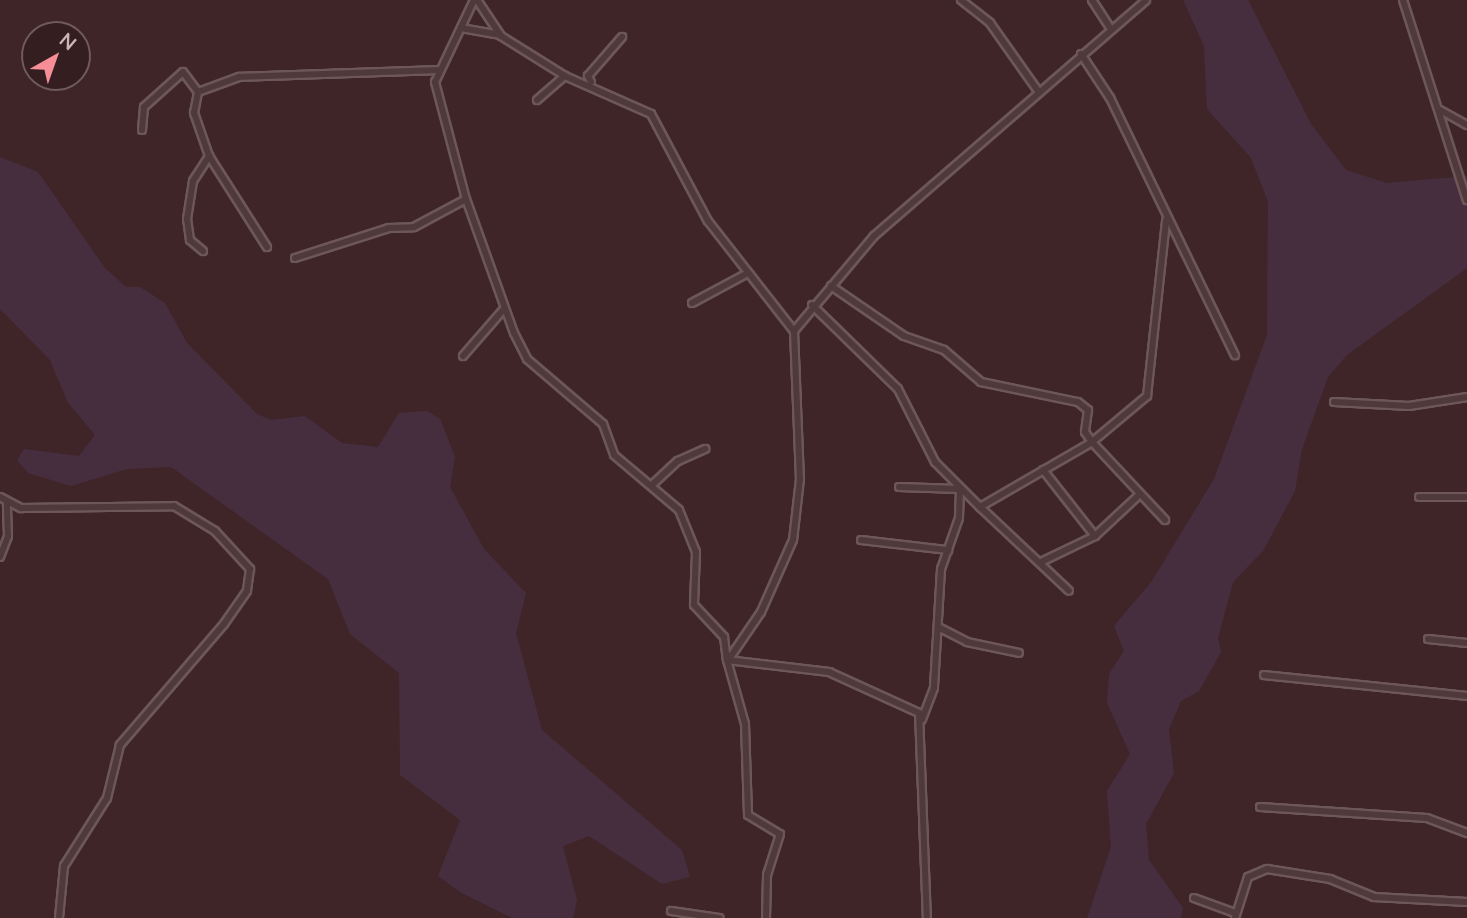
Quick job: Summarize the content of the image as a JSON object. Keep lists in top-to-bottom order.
{
  "north": "top right"
}
